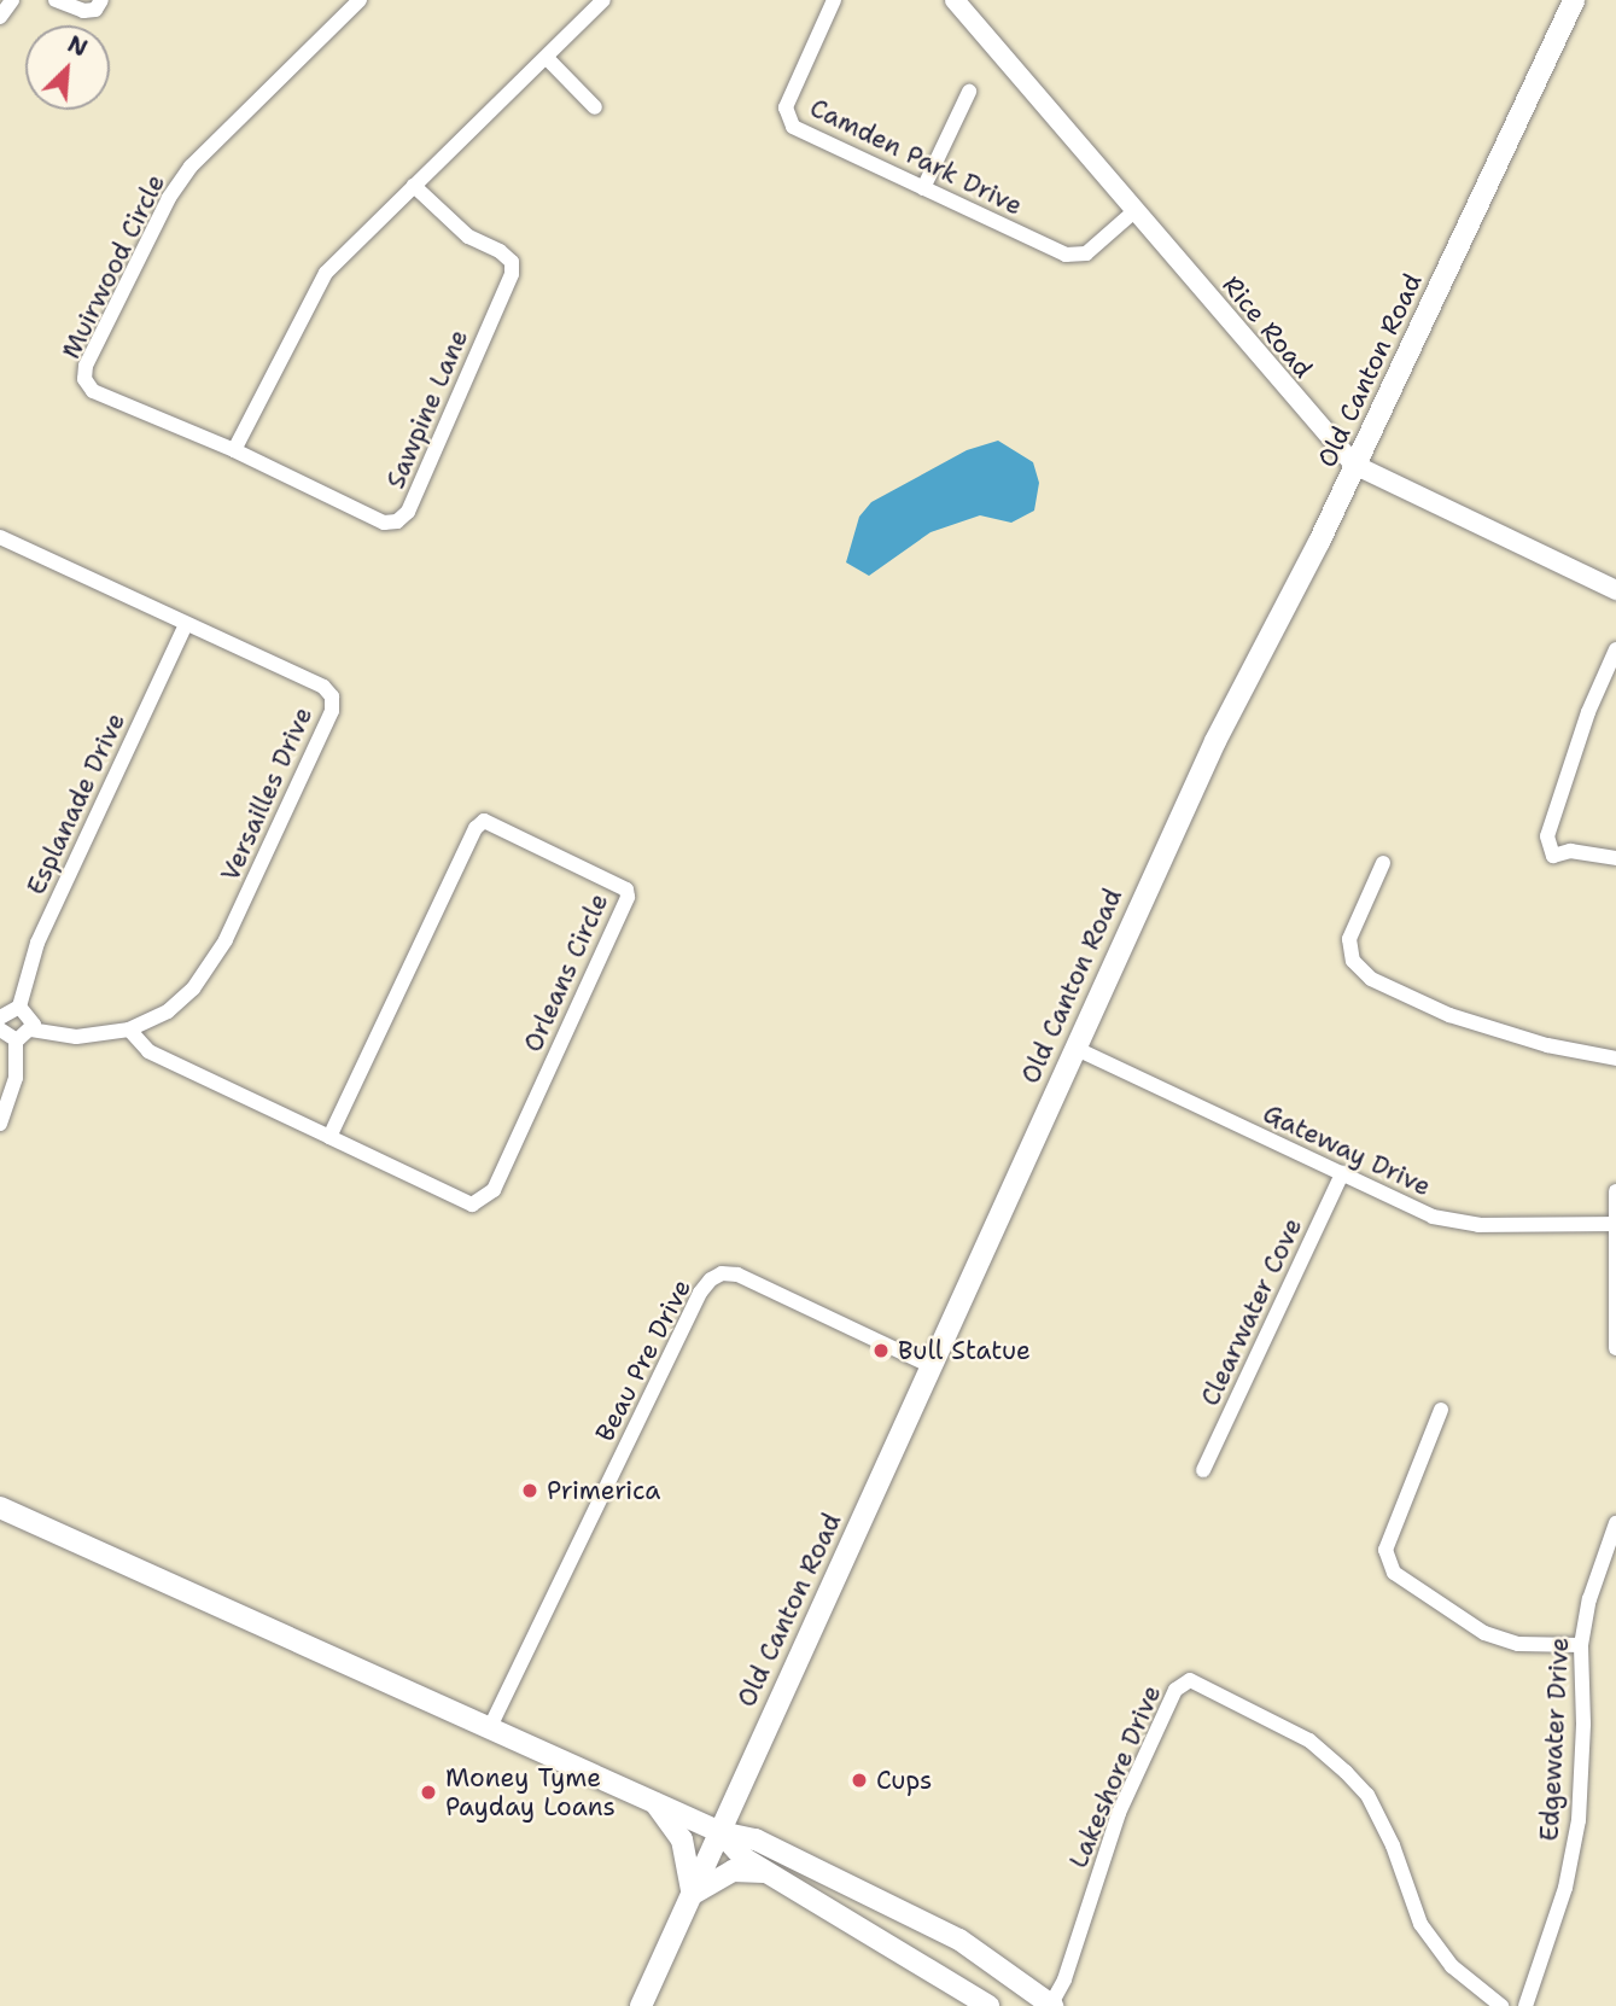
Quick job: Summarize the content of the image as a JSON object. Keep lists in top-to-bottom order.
{
  "streets": {
    "main road": ["Old Canton Road"],
    "street": [
      "Camden Park Drive",
      "Muirwood Circle",
      "Rice Road",
      "Sawpine Lane",
      "Versailles Drive",
      "Esplanade Drive",
      "Orleans Circle",
      "Gateway Drive",
      "Clearwater Cove",
      "Beau Pre Drive",
      "Edgewater Drive",
      "Lakeshore Drive"
    ]
  },
  "crossings": [
    ["Camden Park Drive", "Rice Road"],
    ["Muirwood Circle", "Sawpine Lane"],
    ["Rice Road", "Old Canton Road"],
    ["Old Canton Road", "Gateway Drive"],
    ["Old Canton Road", "Beau Pre Drive"],
    ["Versailles Drive", "Esplanade Drive"],
    ["Versailles Drive", "Orleans Circle"],
    ["Gateway Drive", "Clearwater Cove"]
  ],
  "places": [
    "Bull Statue",
    "Primerica",
    "Cups",
    "Money Tyme Payday Loans"
  ],
  "north": "top right"
}
